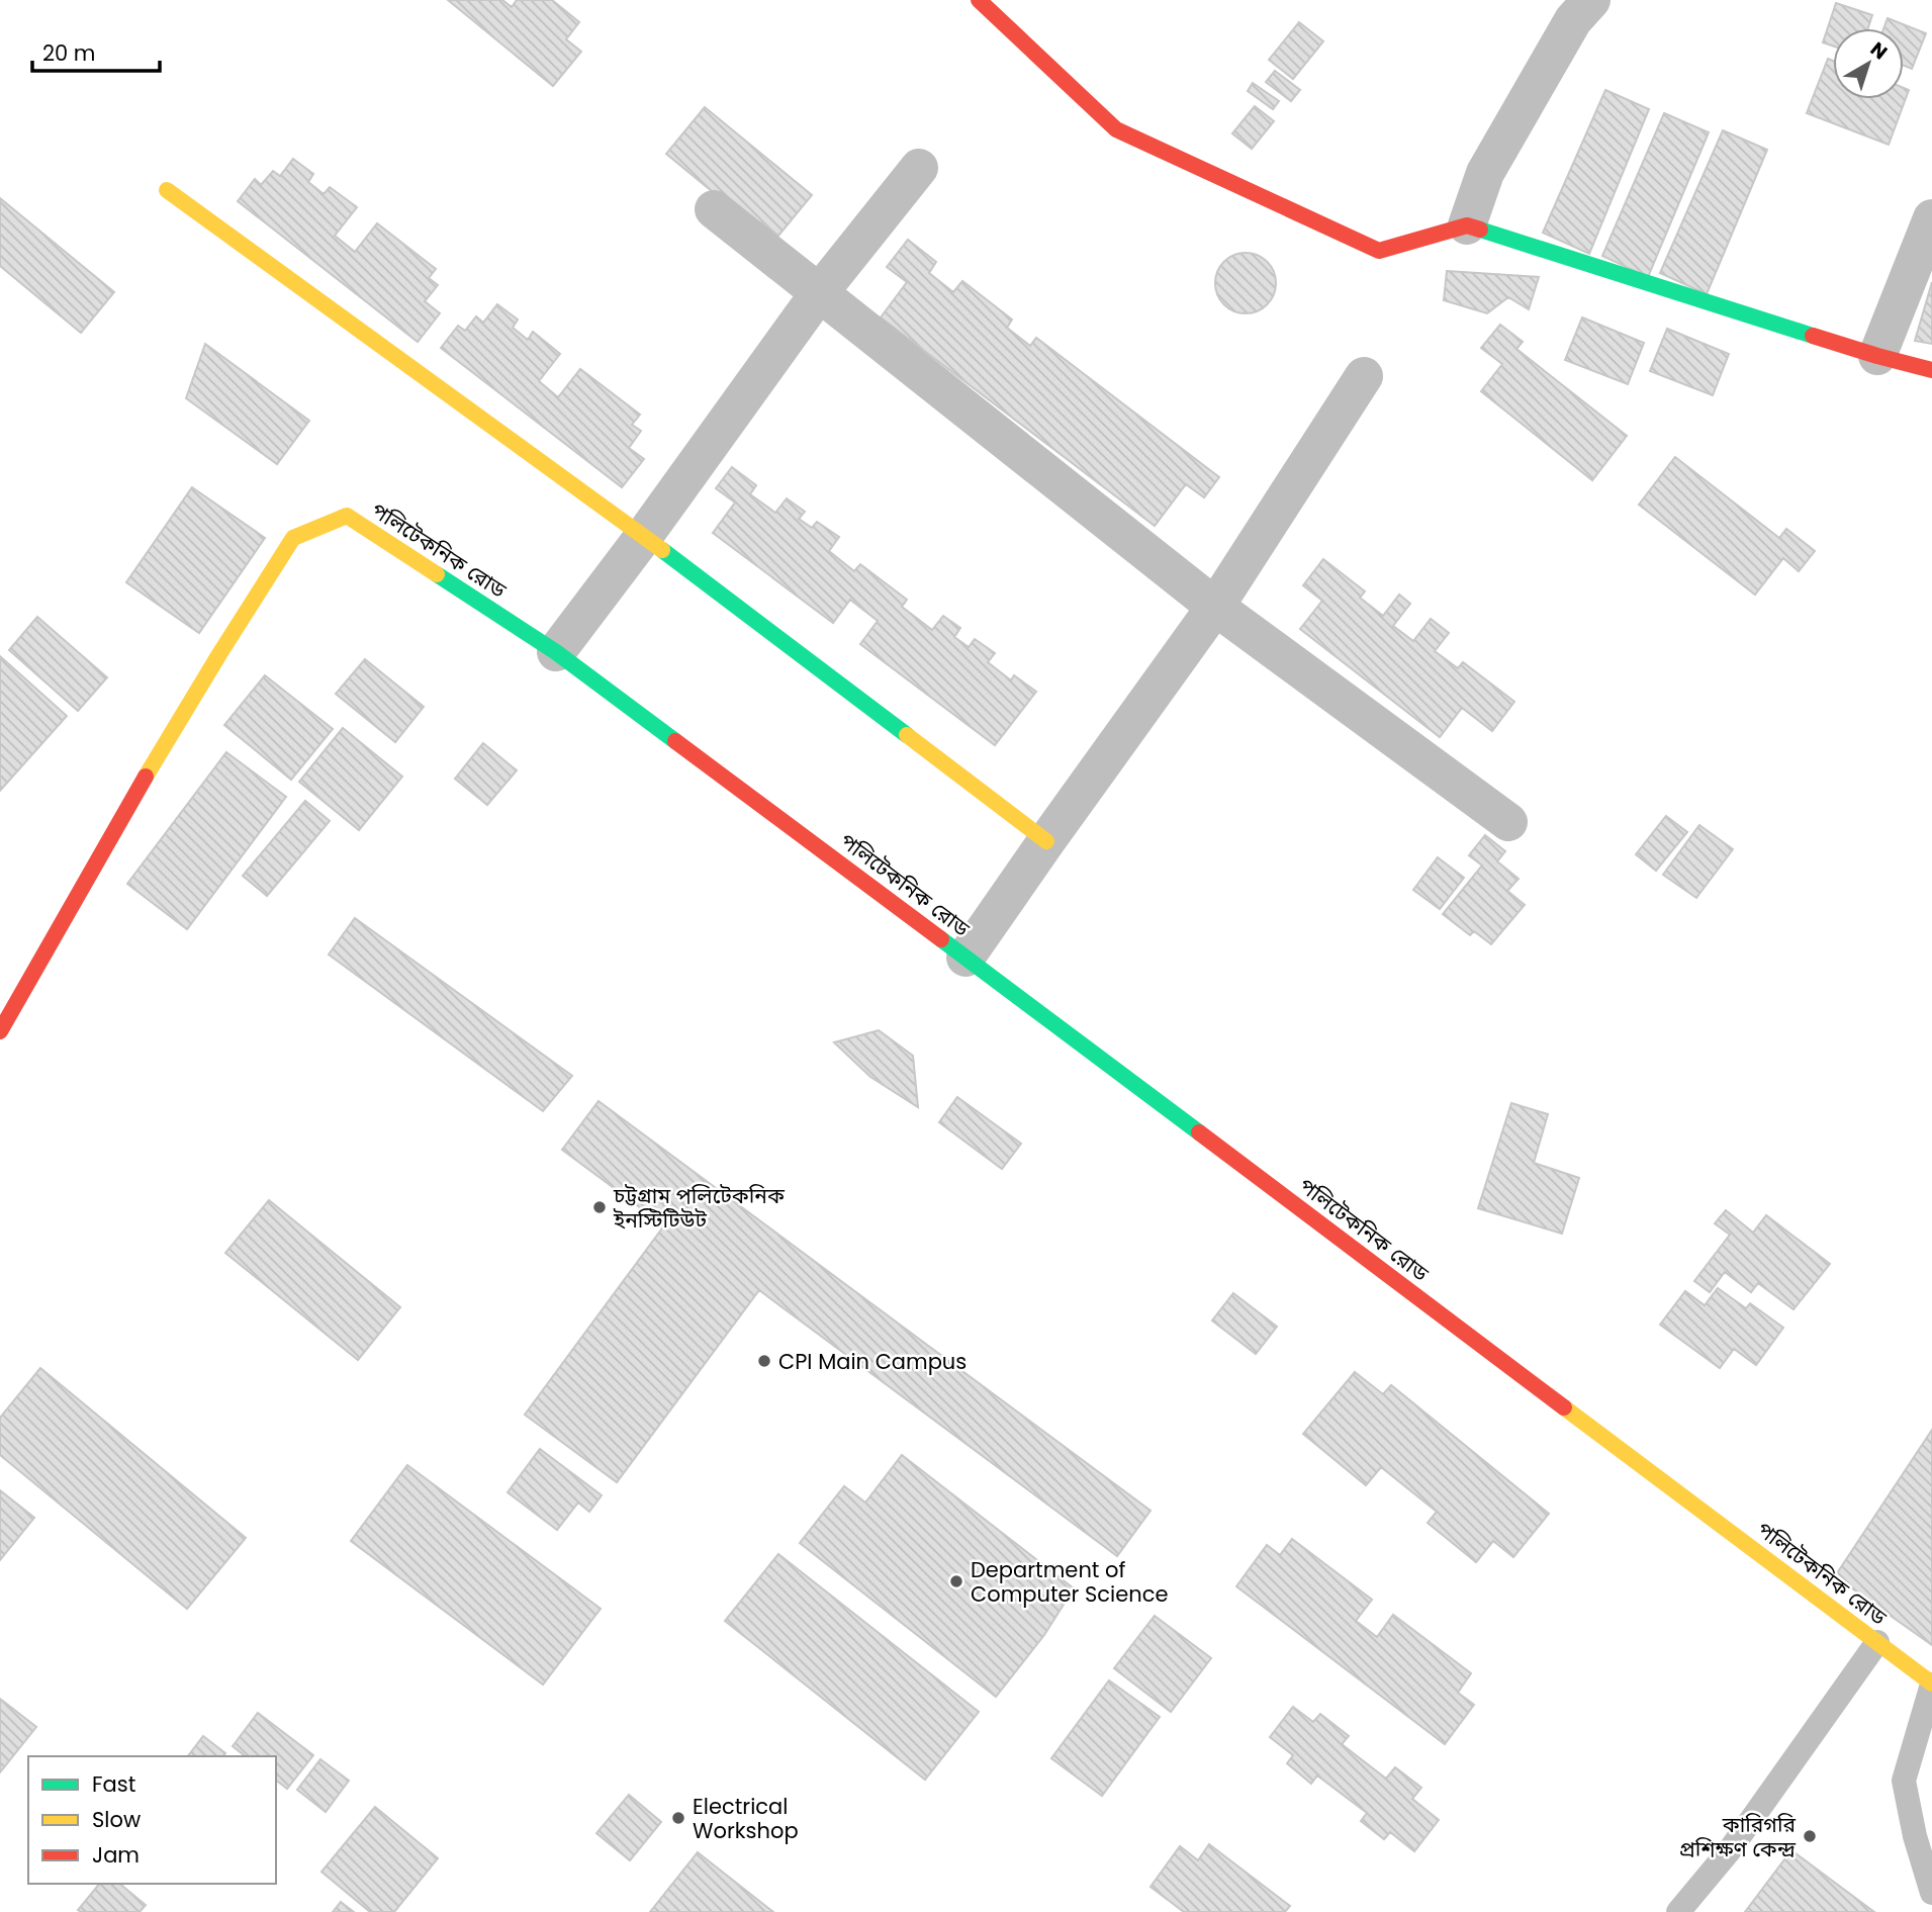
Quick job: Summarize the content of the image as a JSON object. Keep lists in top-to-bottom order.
{
  "streets": {
    "main road": ["পলিটেকনিক রোড"]
  },
  "places": [
    "চট্টগ্রাম পলিটেকনিক ইনস্টিটিউট",
    "CPI Main Campus",
    "Department of Computer Science",
    "Electrical Workshop",
    "কারিগরি প্রশিক্ষণ কেন্দ্র"
  ],
  "legend": ["Fast", "Slow", "Jam"],
  "scale_bar": "20 m",
  "north": "top right"
}
